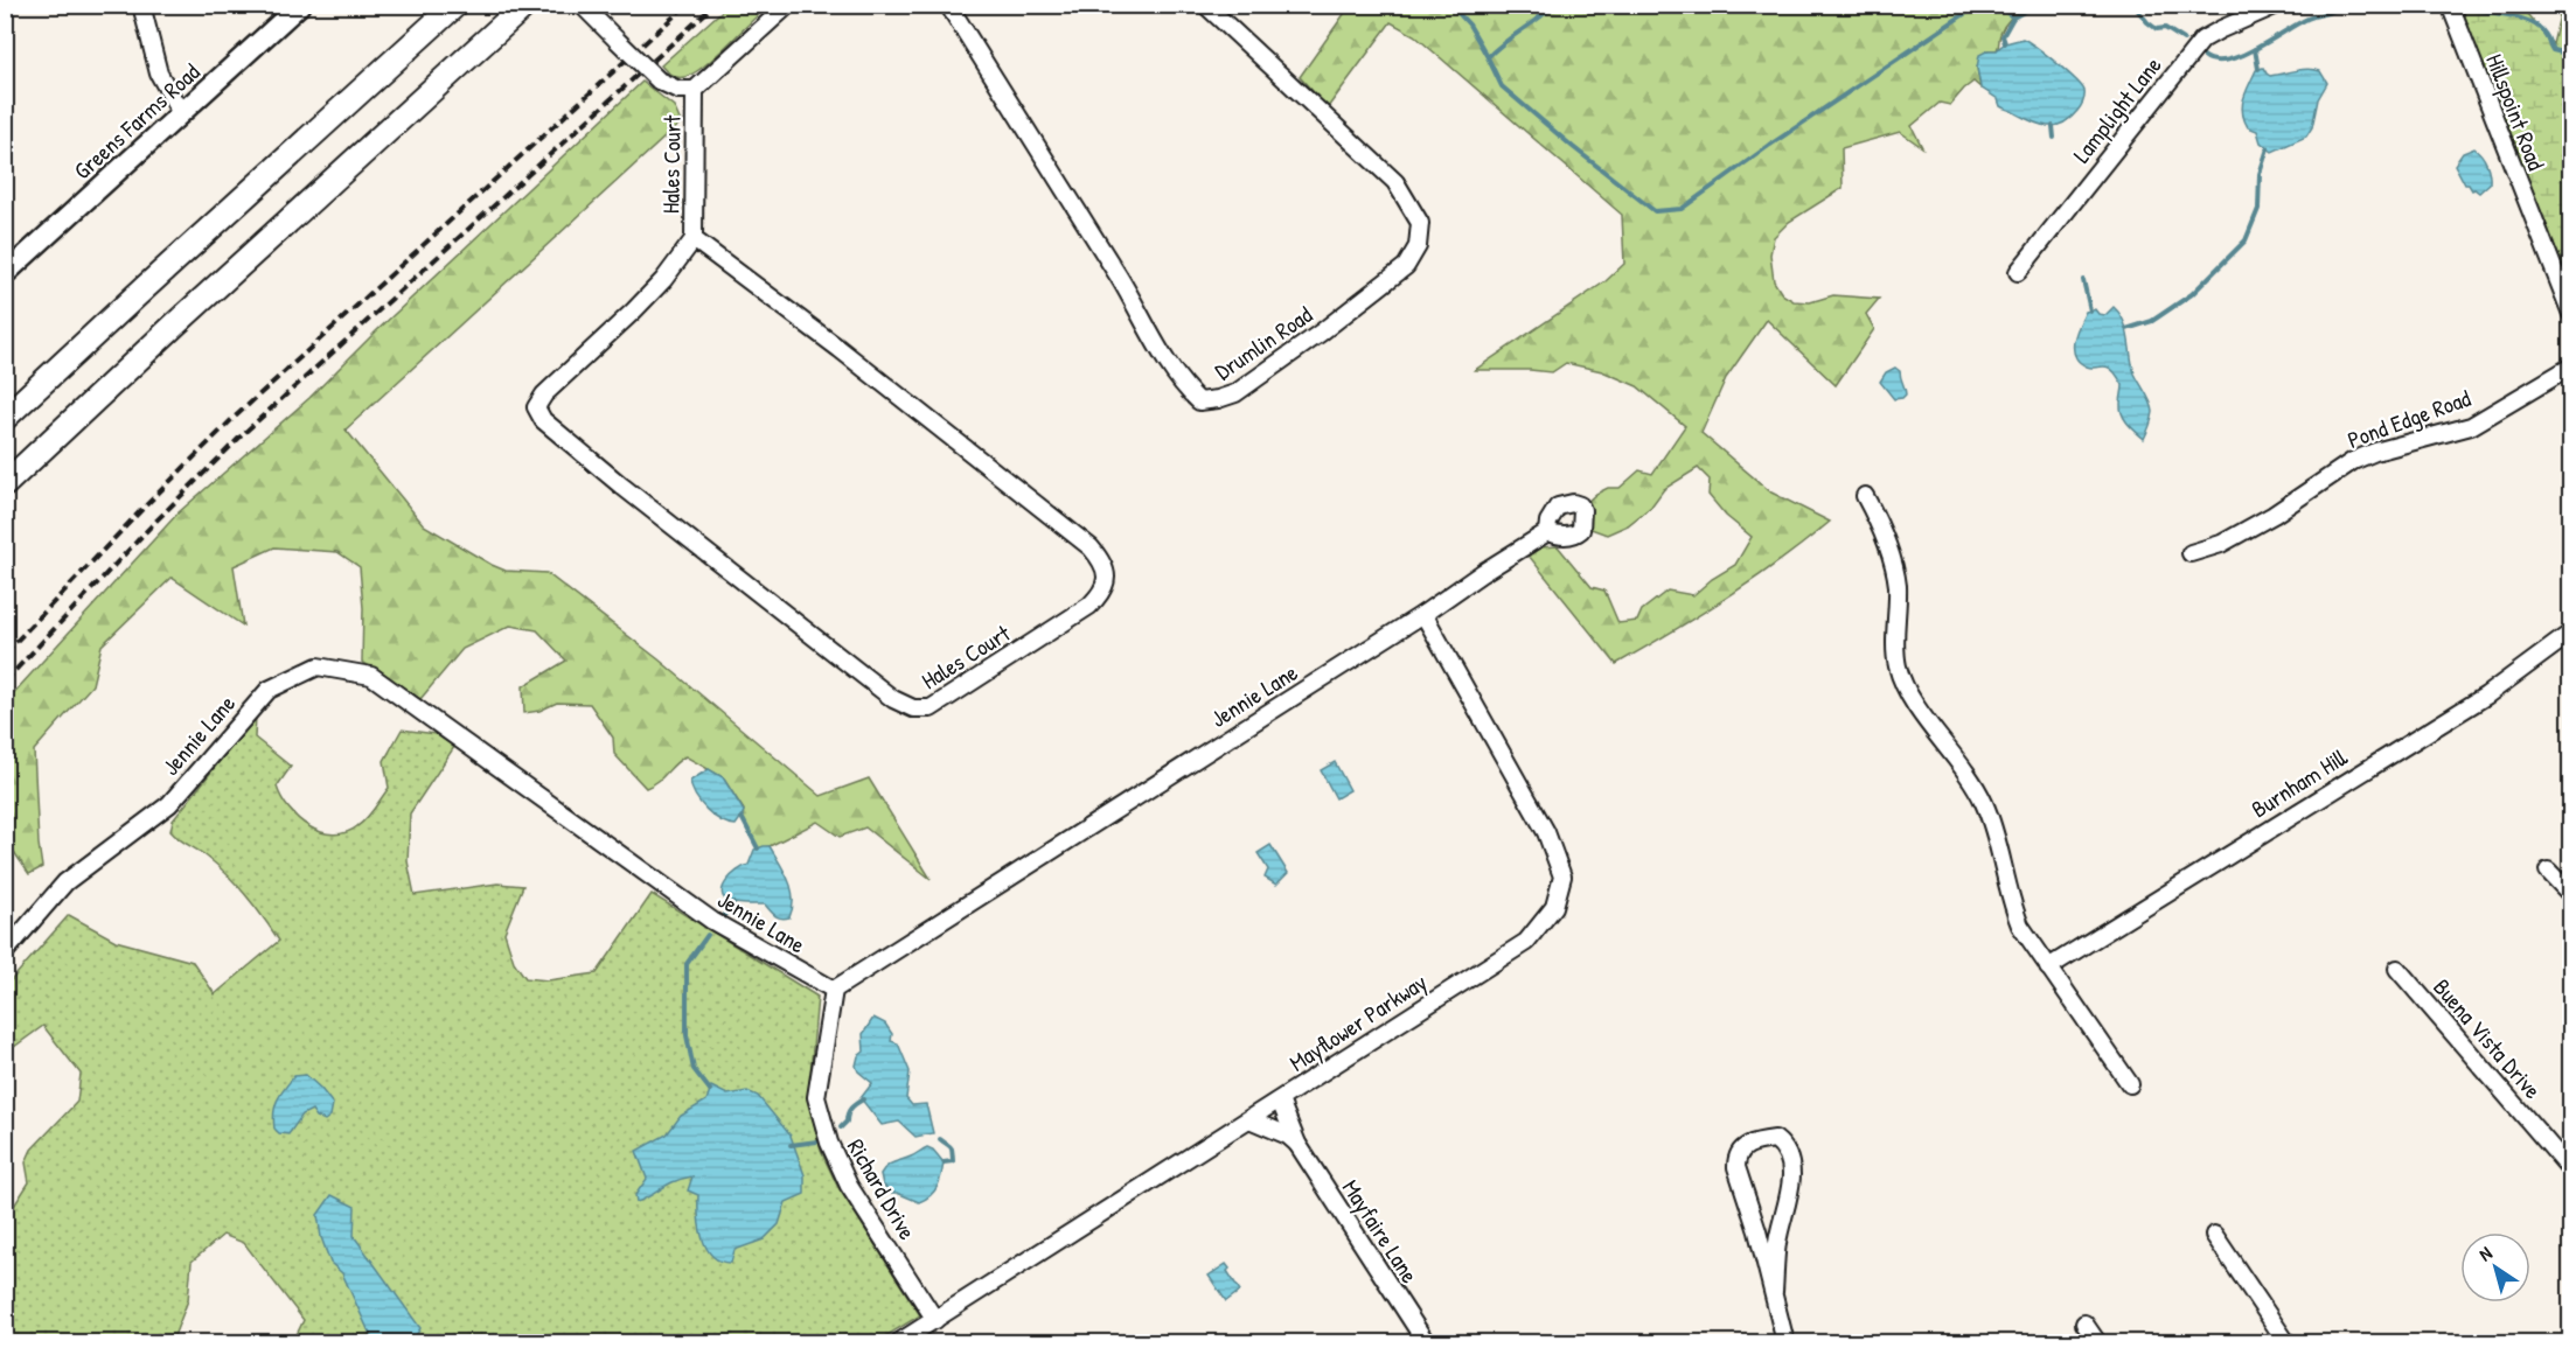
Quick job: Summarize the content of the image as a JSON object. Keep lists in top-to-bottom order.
{
  "streets": {
    "main road": ["Greens Farms Road"],
    "street": [
      "Lamplight Lane",
      "Hillspoint Road",
      "Hales Court",
      "Drumlin Road",
      "Pond Edge Road",
      "Jennie Lane",
      "Burnham Hill",
      "Mayflower Parkway",
      "Buena Vista Drive",
      "Richard Drive",
      "Mayfaire Lane"
    ]
  },
  "crossings": [
    ["Jennie Lane", "Mayflower Parkway"],
    ["Jennie Lane", "Richard Drive"],
    ["Mayflower Parkway", "Richard Drive"],
    ["Mayflower Parkway", "Mayfaire Lane"]
  ],
  "north": "top left"
}
